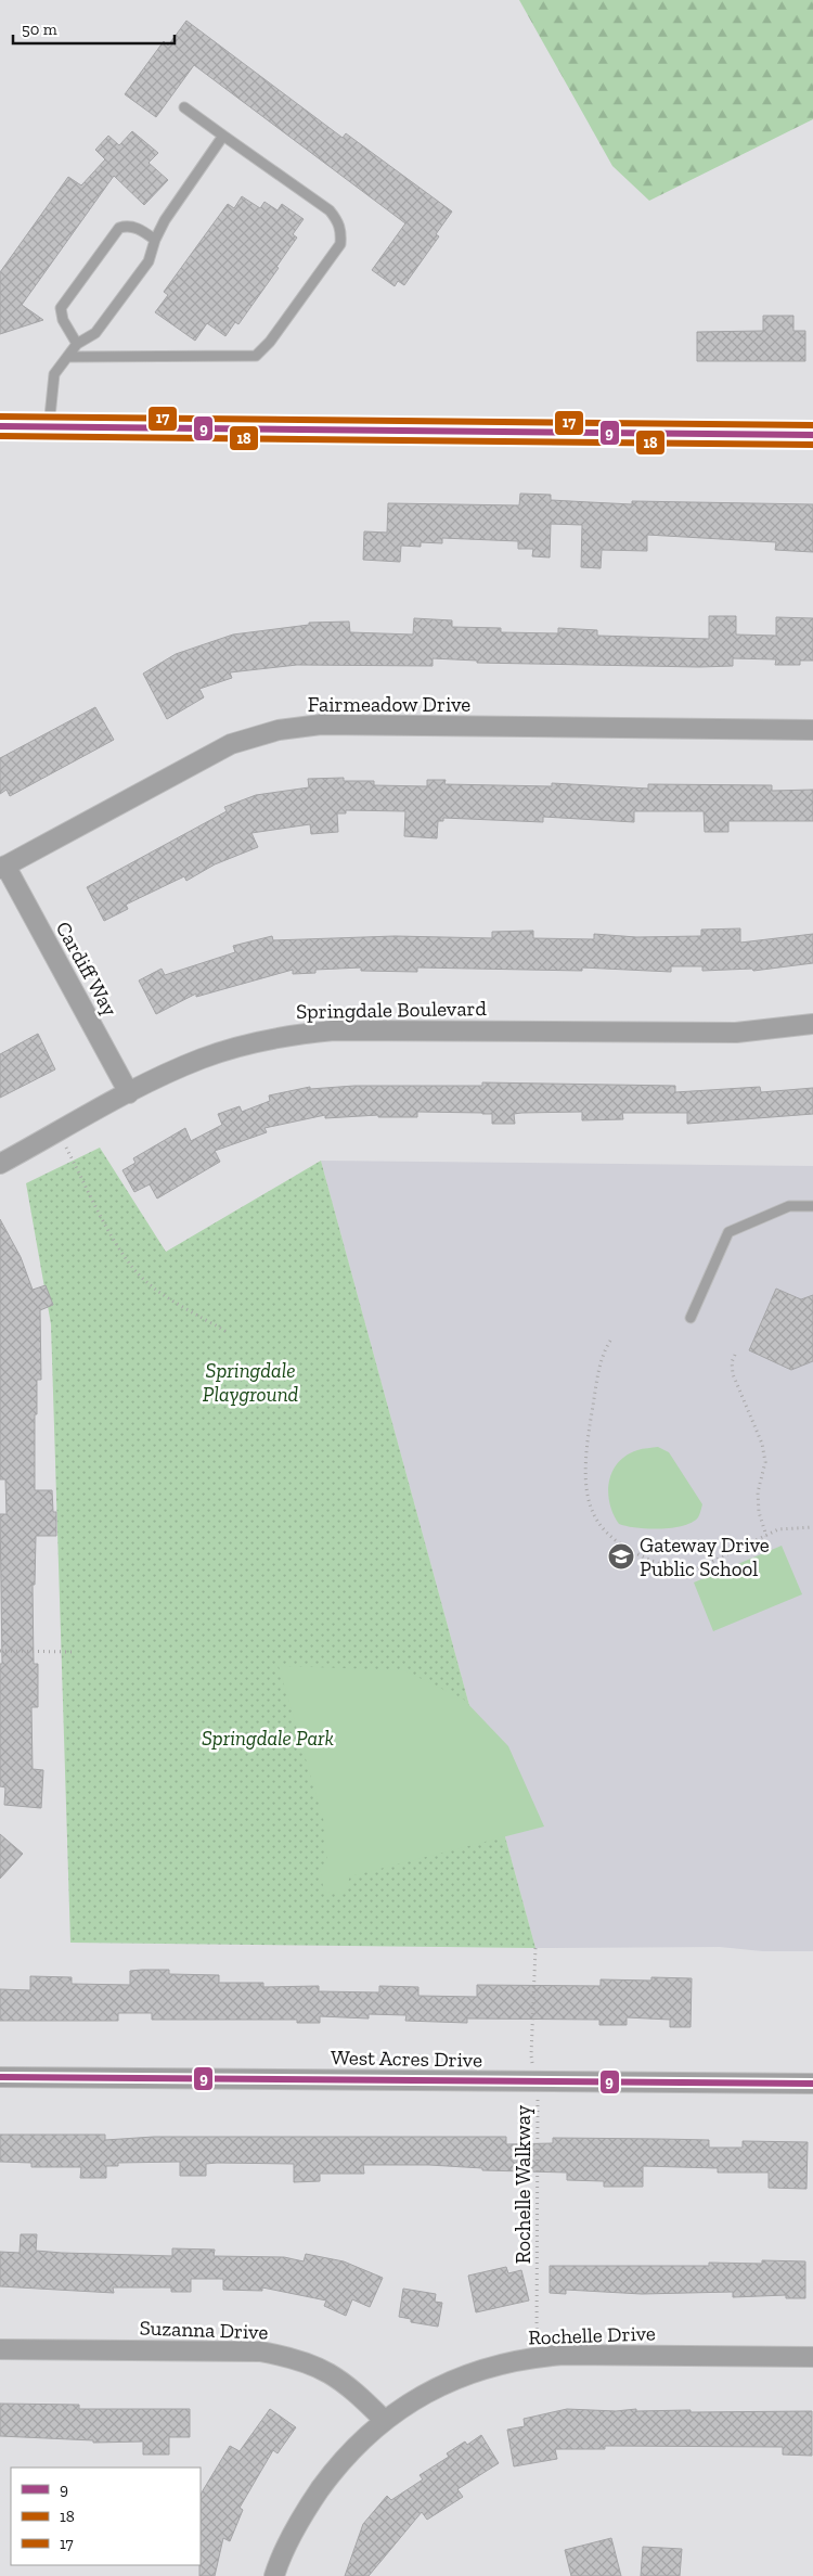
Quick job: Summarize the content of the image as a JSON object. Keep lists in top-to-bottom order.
{
  "streets": {
    "street": [
      "Fairmeadow Drive",
      "Cardiff Way",
      "Springdale Boulevard",
      "West Acres Drive",
      "Suzanna Drive",
      "Rochelle Drive"
    ],
    "path": ["Rochelle Walkway"]
  },
  "crossings": [
    ["Fairmeadow Drive", "Cardiff Way"],
    ["Cardiff Way", "Springdale Boulevard"],
    ["West Acres Drive", "Rochelle Walkway"],
    ["Rochelle Walkway", "Rochelle Drive"],
    ["Suzanna Drive", "Rochelle Drive"]
  ],
  "parks": ["Springdale Playground", "Springdale Park"],
  "places": {
    "school or university": ["Gateway Drive Public School"]
  },
  "lines": ["transit line 17", "transit line 9", "transit line 18"],
  "legend": ["9", "18", "17"],
  "scale_bar": "50 m"
}
